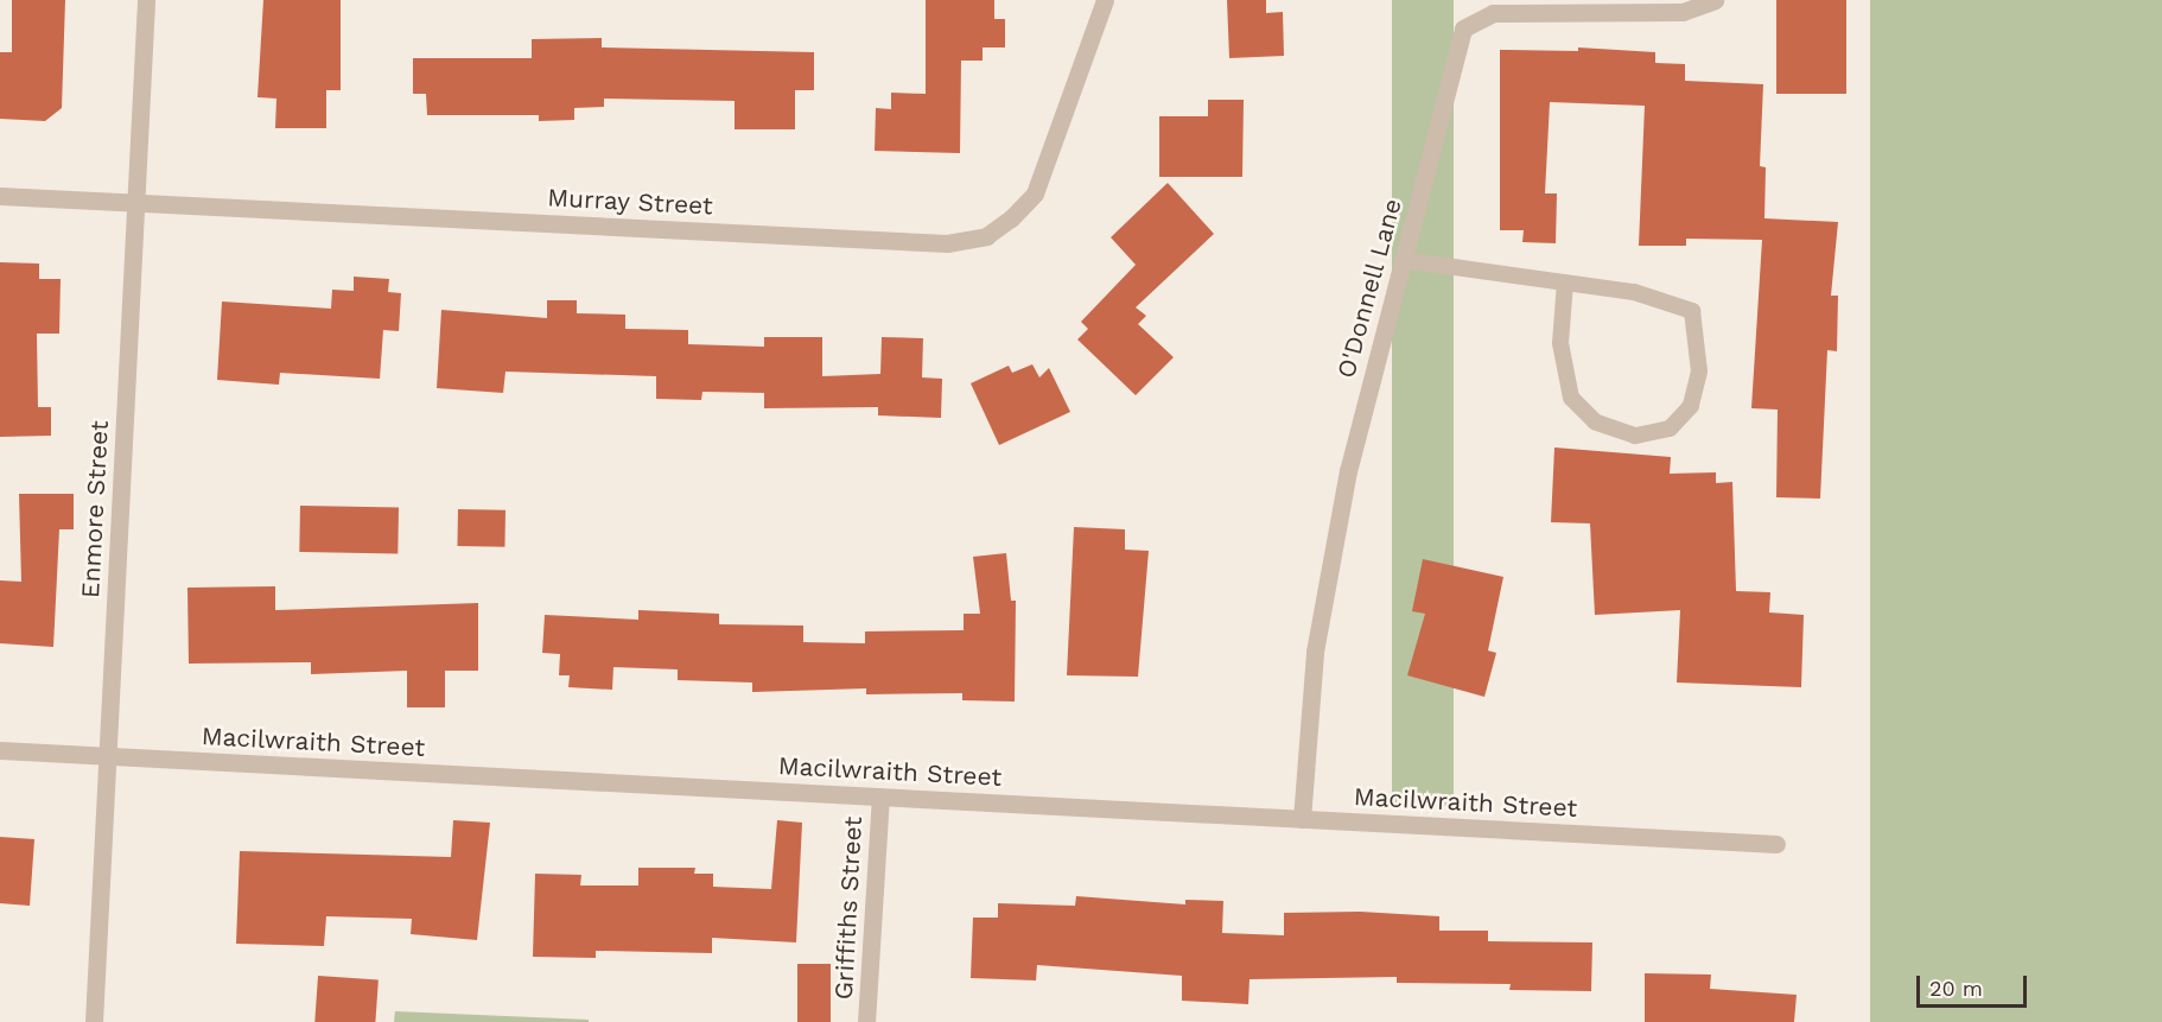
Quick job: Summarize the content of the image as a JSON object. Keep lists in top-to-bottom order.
{
  "streets": {
    "street": [
      "Murray Street",
      "O'Donnell Lane",
      "Enmore Street",
      "Macilwraith Street",
      "Griffiths Street"
    ]
  },
  "crossings": [
    ["Murray Street", "Enmore Street"],
    ["O'Donnell Lane", "Macilwraith Street"],
    ["Enmore Street", "Macilwraith Street"],
    ["Macilwraith Street", "Griffiths Street"]
  ],
  "scale_bar": "20 m"
}
